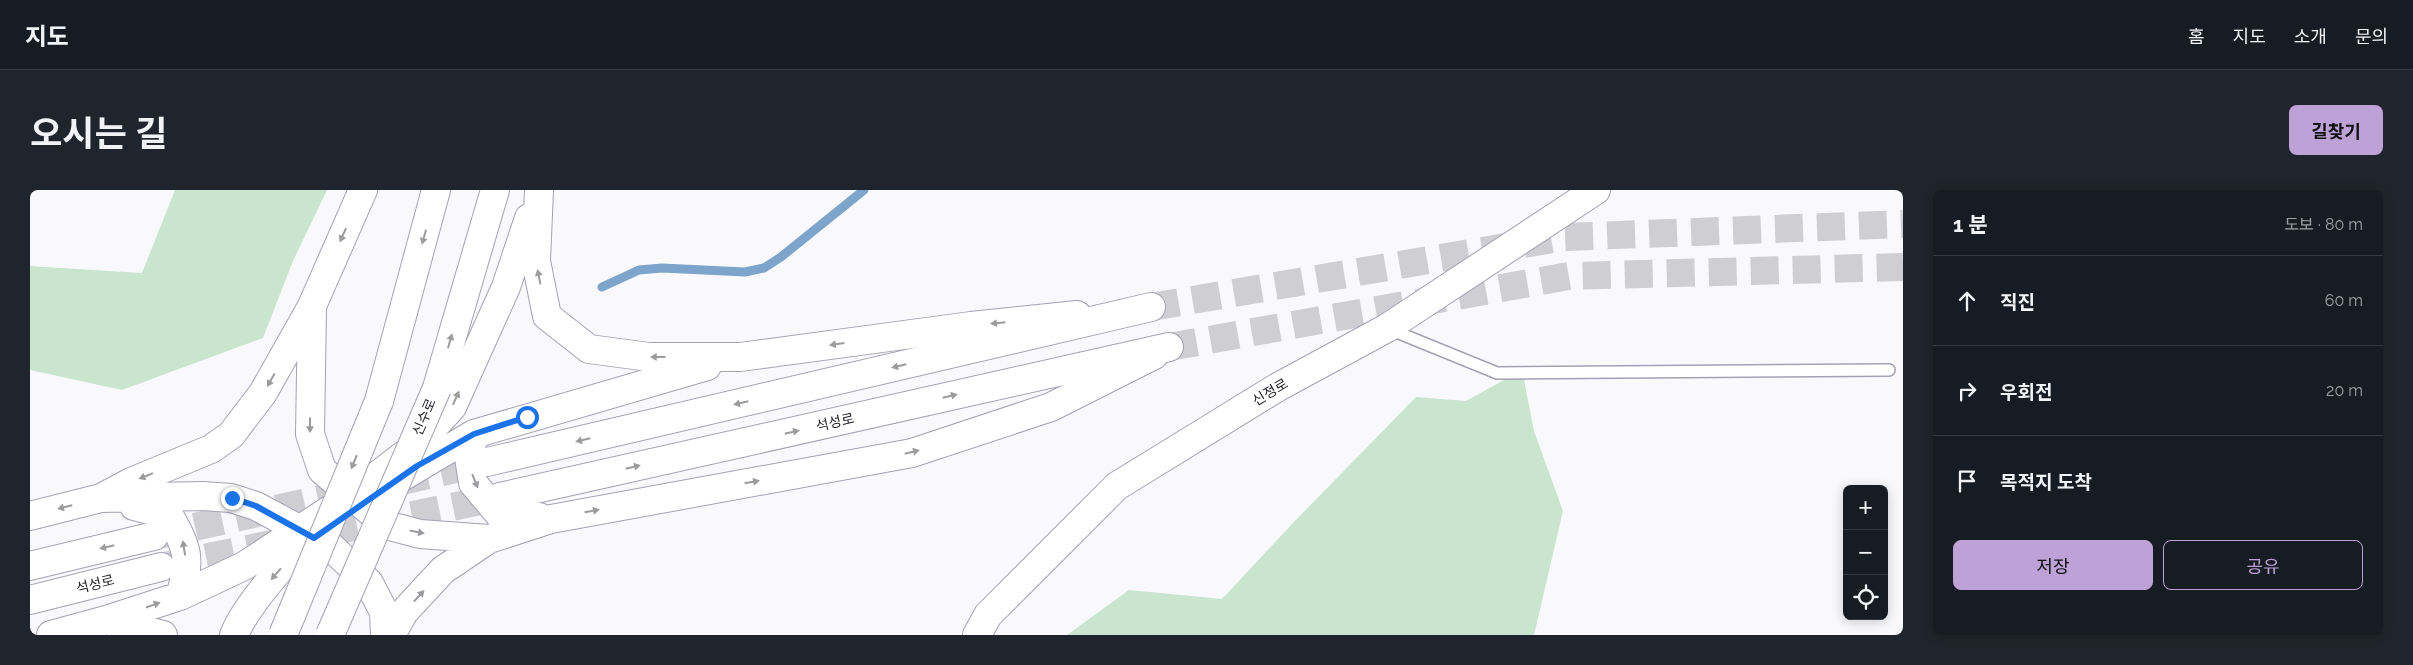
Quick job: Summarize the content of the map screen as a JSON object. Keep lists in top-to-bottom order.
{
  "streets": {
    "main road": ["신정로", "신수로", "석성로"]
  },
  "page": {
    "header": "지도",
    "nav": [
      "홈",
      "지도",
      "소개",
      "문의"
    ],
    "title": "오시는 길",
    "buttons": [
      "길찾기",
      ["저장", "공유"]
    ],
    "heading": ["1 분", "도보 · 80 m"],
    "list": [
      ["직진", "60 m"],
      ["우회전", "20 m"],
      "목적지 도착"
    ],
    "map_buttons": ["+", "−"]
  }
}
